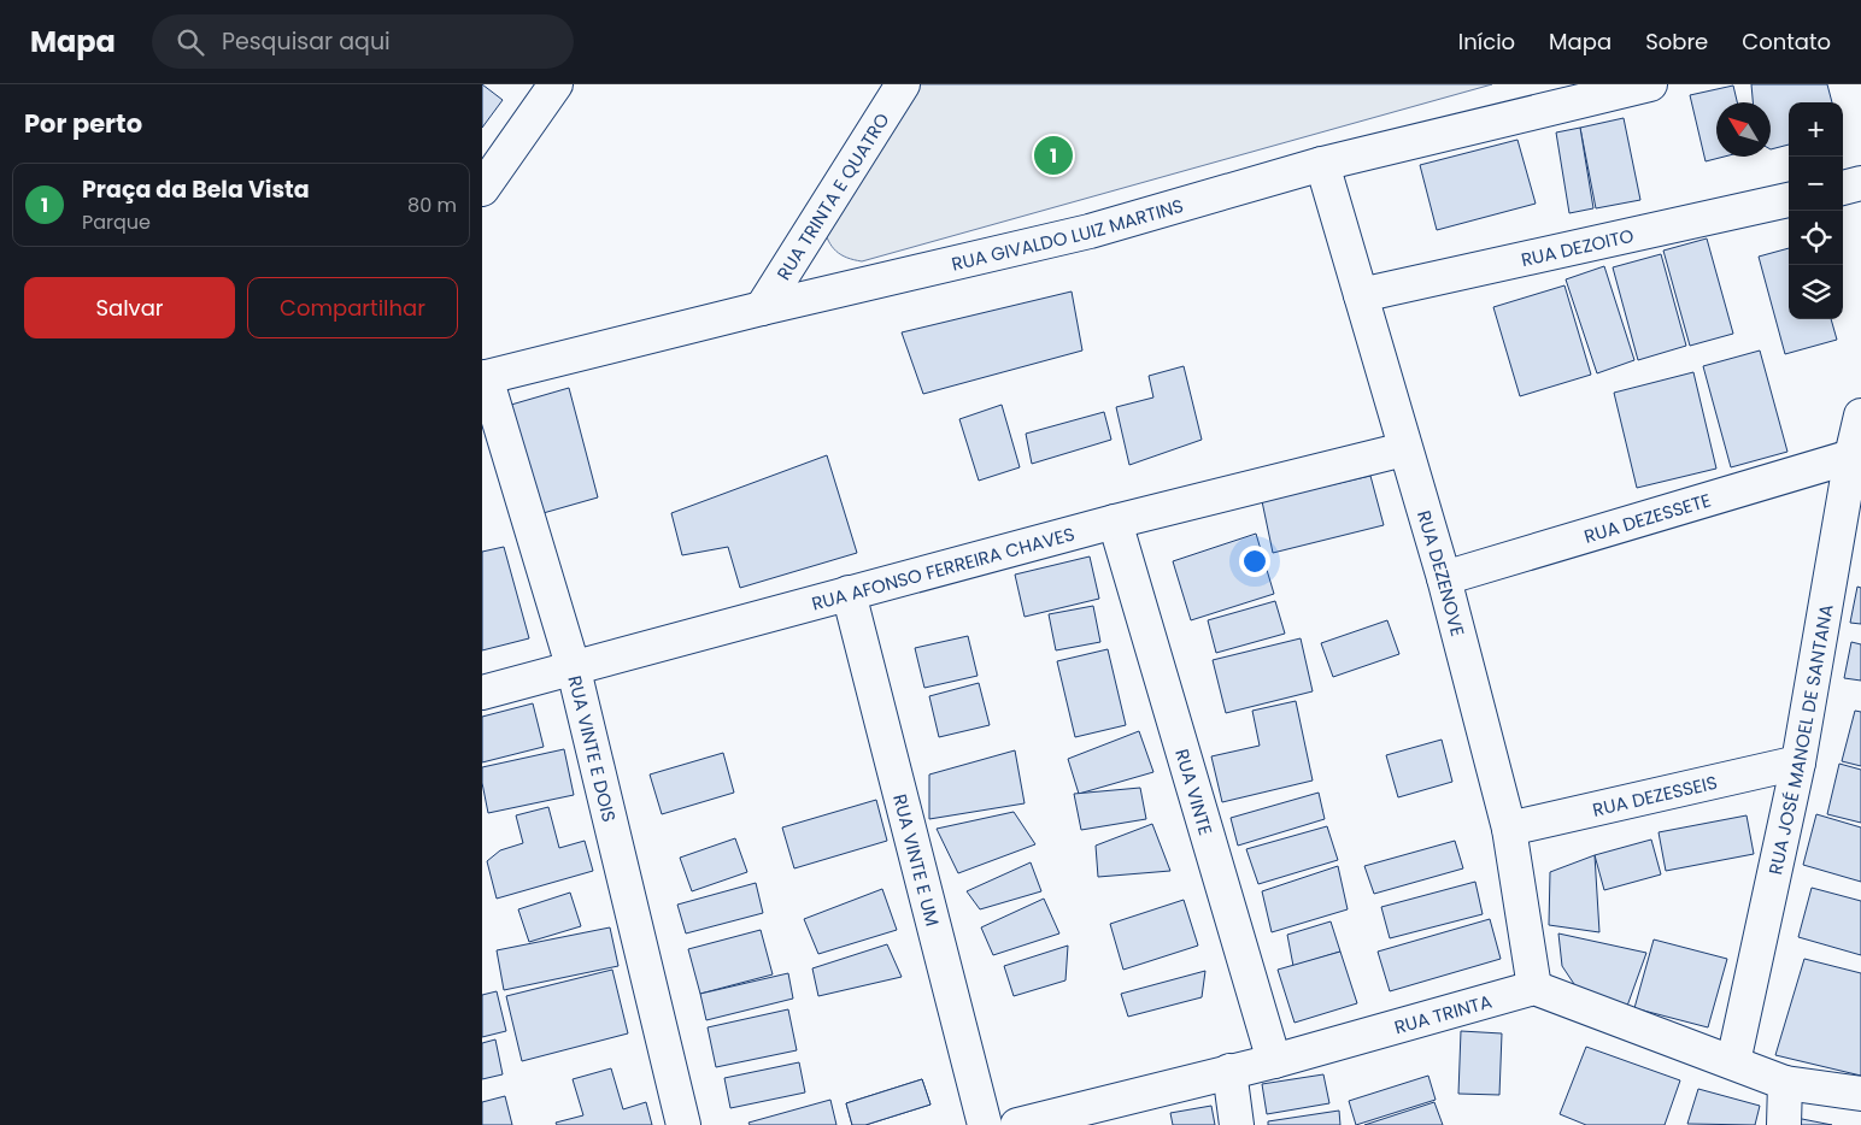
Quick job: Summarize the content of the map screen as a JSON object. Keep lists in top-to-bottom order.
{
  "streets": {
    "street": [
      "RUA TRINTA E QUATRO",
      "RUA GIVALDO LUIZ MARTINS",
      "RUA DEZOITO",
      "RUA DEZESSETE",
      "RUA AFONSO FERREIRA CHAVES",
      "RUA DEZENOVE",
      "RUA JOSÉ MANOEL DE SANTANA",
      "RUA VINTE E DOIS",
      "RUA VINTE",
      "RUA DEZESSEIS",
      "RUA VINTE E UM",
      "RUA TRINTA"
    ]
  },
  "crossings": [
    ["RUA TRINTA E QUATRO", "RUA GIVALDO LUIZ MARTINS"],
    ["RUA GIVALDO LUIZ MARTINS", "RUA DEZENOVE"],
    ["RUA GIVALDO LUIZ MARTINS", "RUA VINTE E DOIS"],
    ["RUA DEZOITO", "RUA DEZENOVE"],
    ["RUA DEZESSETE", "RUA DEZENOVE"],
    ["RUA DEZESSETE", "RUA JOSÉ MANOEL DE SANTANA"],
    ["RUA AFONSO FERREIRA CHAVES", "RUA DEZENOVE"],
    ["RUA AFONSO FERREIRA CHAVES", "RUA VINTE E DOIS"],
    ["RUA AFONSO FERREIRA CHAVES", "RUA VINTE"],
    ["RUA AFONSO FERREIRA CHAVES", "RUA VINTE E UM"],
    ["RUA DEZENOVE", "RUA DEZESSEIS"],
    ["RUA DEZENOVE", "RUA TRINTA"],
    ["RUA JOSÉ MANOEL DE SANTANA", "RUA DEZESSEIS"],
    ["RUA VINTE", "RUA TRINTA"]
  ],
  "north": "top left",
  "page": {
    "header": "Mapa",
    "search": "Pesquisar aqui",
    "nav": [
      "Início",
      "Mapa",
      "Sobre",
      "Contato"
    ],
    "heading": "Por perto",
    "map_buttons": ["+", "−"],
    "pins": "1",
    "list": [
      {
        "mark": "1",
        "name": "Praça da Bela Vista",
        "note": "Parque",
        "value": "80 m"
      }
    ],
    "buttons": ["Salvar", "Compartilhar"]
  }
}
